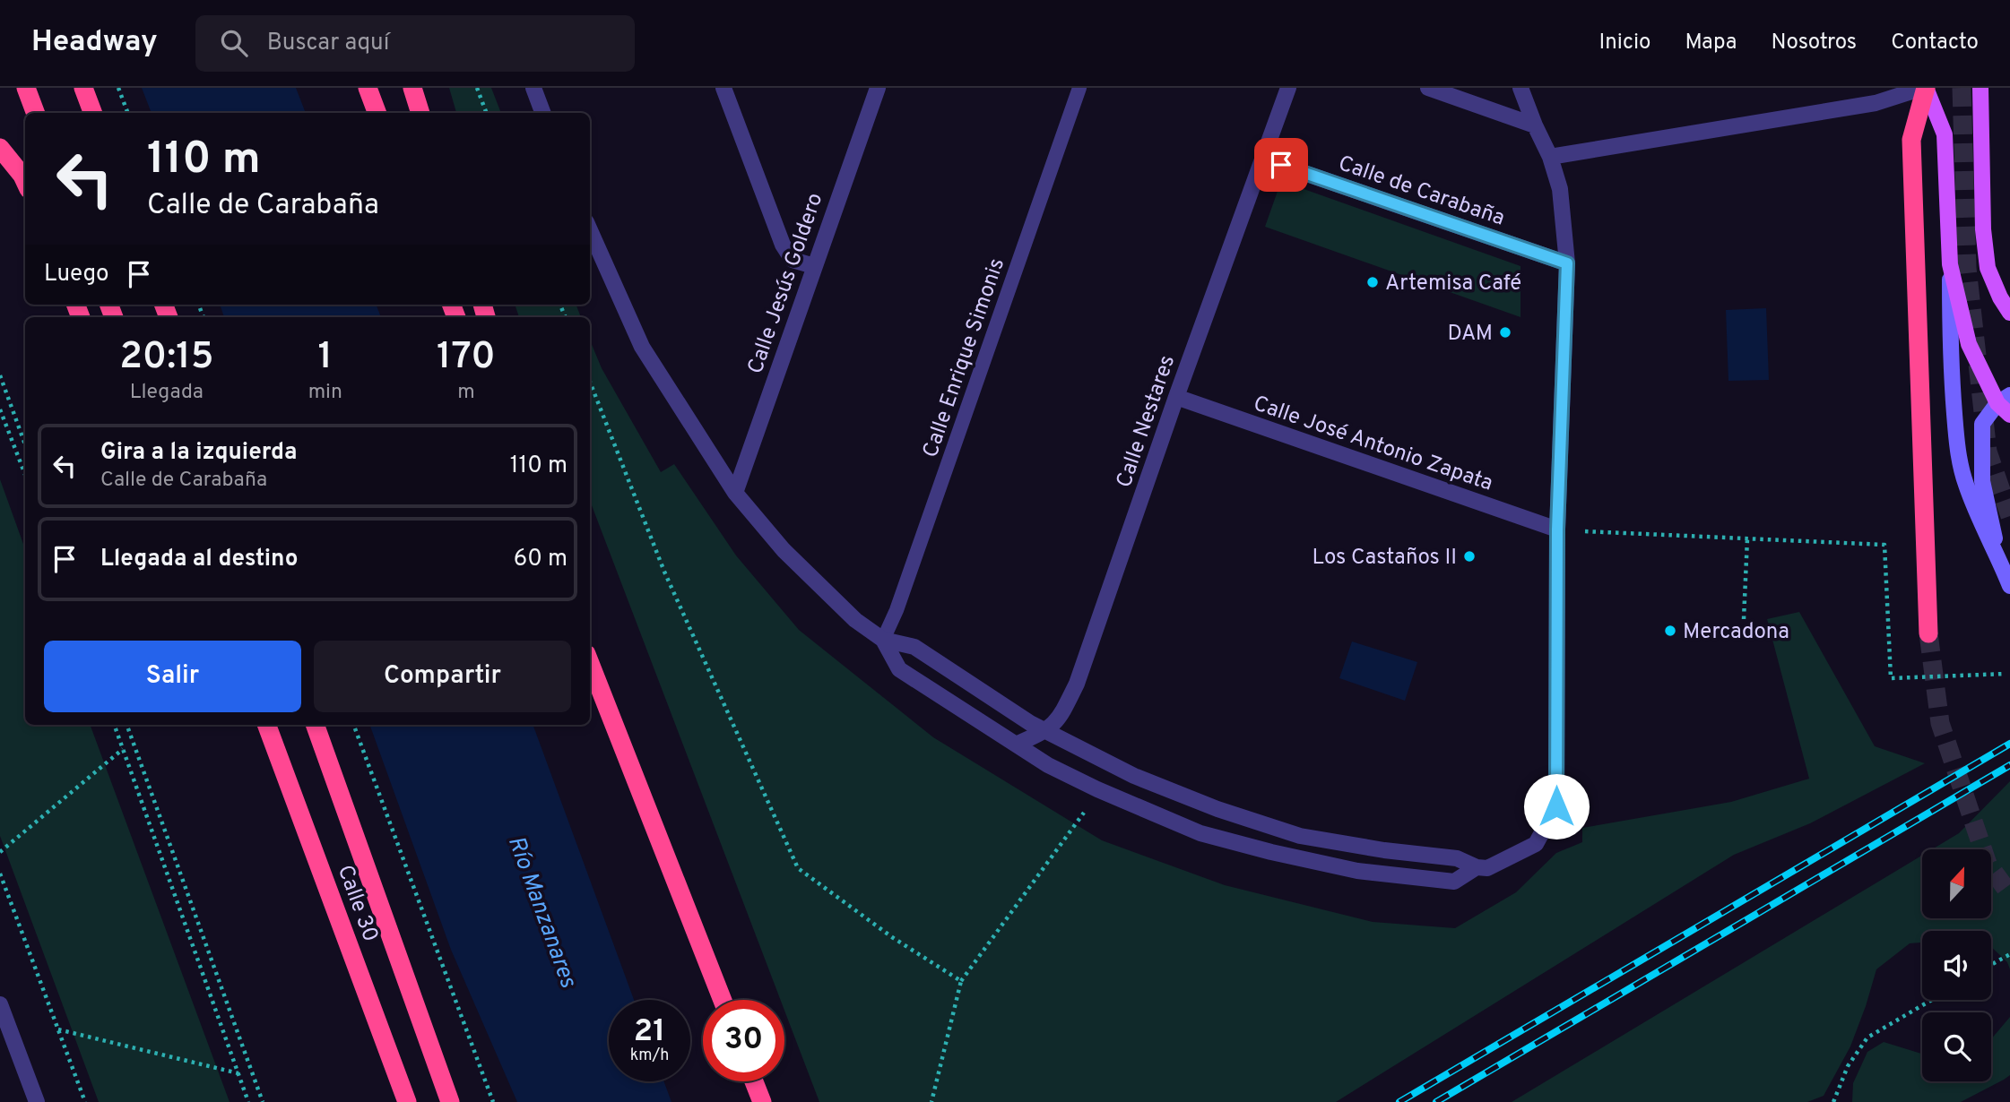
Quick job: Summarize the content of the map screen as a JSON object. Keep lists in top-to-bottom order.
{
  "streets": {
    "highway": ["Calle 30"],
    "street": [
      "Calle de Carabaña",
      "Calle Jesús Goldero",
      "Calle Nestares",
      "Calle José Antonio Zapata"
    ],
    "lane": ["Calle Enrique Simonis"]
  },
  "crossings": [
    ["Calle de Carabaña", "Calle Nestares"],
    ["Calle Nestares", "Calle José Antonio Zapata"]
  ],
  "water": ["Río Manzanares"],
  "places": [
    "Artemisa Café",
    "DAM",
    "Los Castaños II",
    "Mercadona"
  ],
  "north": "top",
  "page": {
    "header": "Headway",
    "search": "Buscar aquí",
    "nav": [
      "Inicio",
      "Mapa",
      "Nosotros",
      "Contacto"
    ],
    "turn": ["110 m", "Calle de Carabaña"],
    "then": "Luego",
    "eta": [
      "20:15",
      "Llegada",
      "1",
      "min",
      "170",
      "m"
    ],
    "list": [
      {
        "name": "Gira a la izquierda",
        "note": "Calle de Carabaña",
        "value": "110 m"
      },
      {
        "name": "Llegada al destino",
        "value": "60 m"
      }
    ],
    "buttons": ["Salir", "Compartir"],
    "speed": "21 km/h",
    "limit": "30"
  }
}
